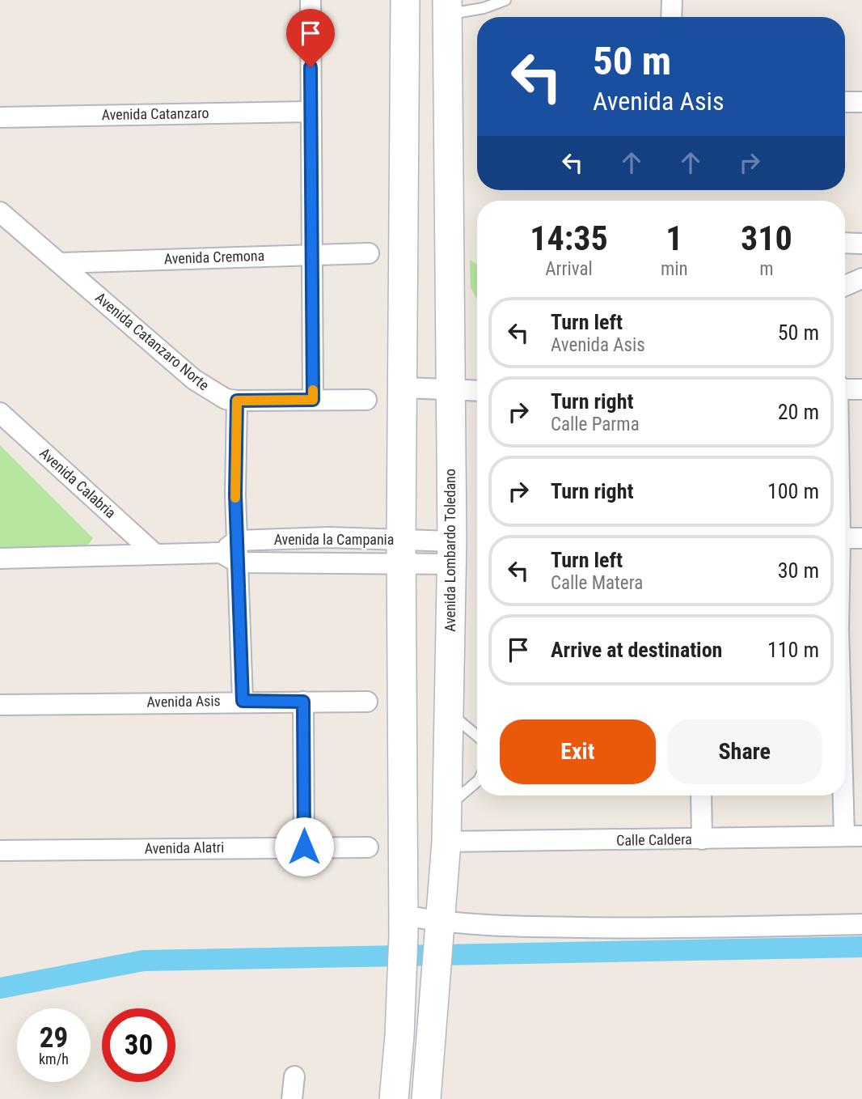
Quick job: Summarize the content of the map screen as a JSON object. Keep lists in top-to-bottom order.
{
  "streets": {
    "main road": ["Avenida Lombardo Toledano"],
    "street": [
      "Avenida Catanzaro",
      "Avenida Cremona",
      "Avenida Catanzaro Norte",
      "Avenida Calabria",
      "Avenida la Campania",
      "Avenida Asis",
      "Calle Caldera",
      "Avenida Alatri"
    ]
  },
  "crossings": [
    ["Avenida Cremona", "Avenida Catanzaro Norte"],
    ["Avenida Calabria", "Avenida la Campania"],
    ["Avenida la Campania", "Avenida Lombardo Toledano"],
    ["Avenida Lombardo Toledano", "Calle Caldera"]
  ],
  "page": {
    "turn": ["50 m", "Avenida Asis"],
    "eta": [
      "14:35",
      "Arrival",
      "1",
      "min",
      "310",
      "m"
    ],
    "list": [
      {
        "name": "Turn left",
        "note": "Avenida Asis",
        "value": "50 m"
      },
      {
        "name": "Turn right",
        "note": "Calle Parma",
        "value": "20 m"
      },
      {
        "name": "Turn right",
        "value": "100 m"
      },
      {
        "name": "Turn left",
        "note": "Calle Matera",
        "value": "30 m"
      },
      {
        "name": "Arrive at destination",
        "value": "110 m"
      }
    ],
    "buttons": ["Exit", "Share"],
    "speed": "29 km/h",
    "limit": "30"
  }
}
